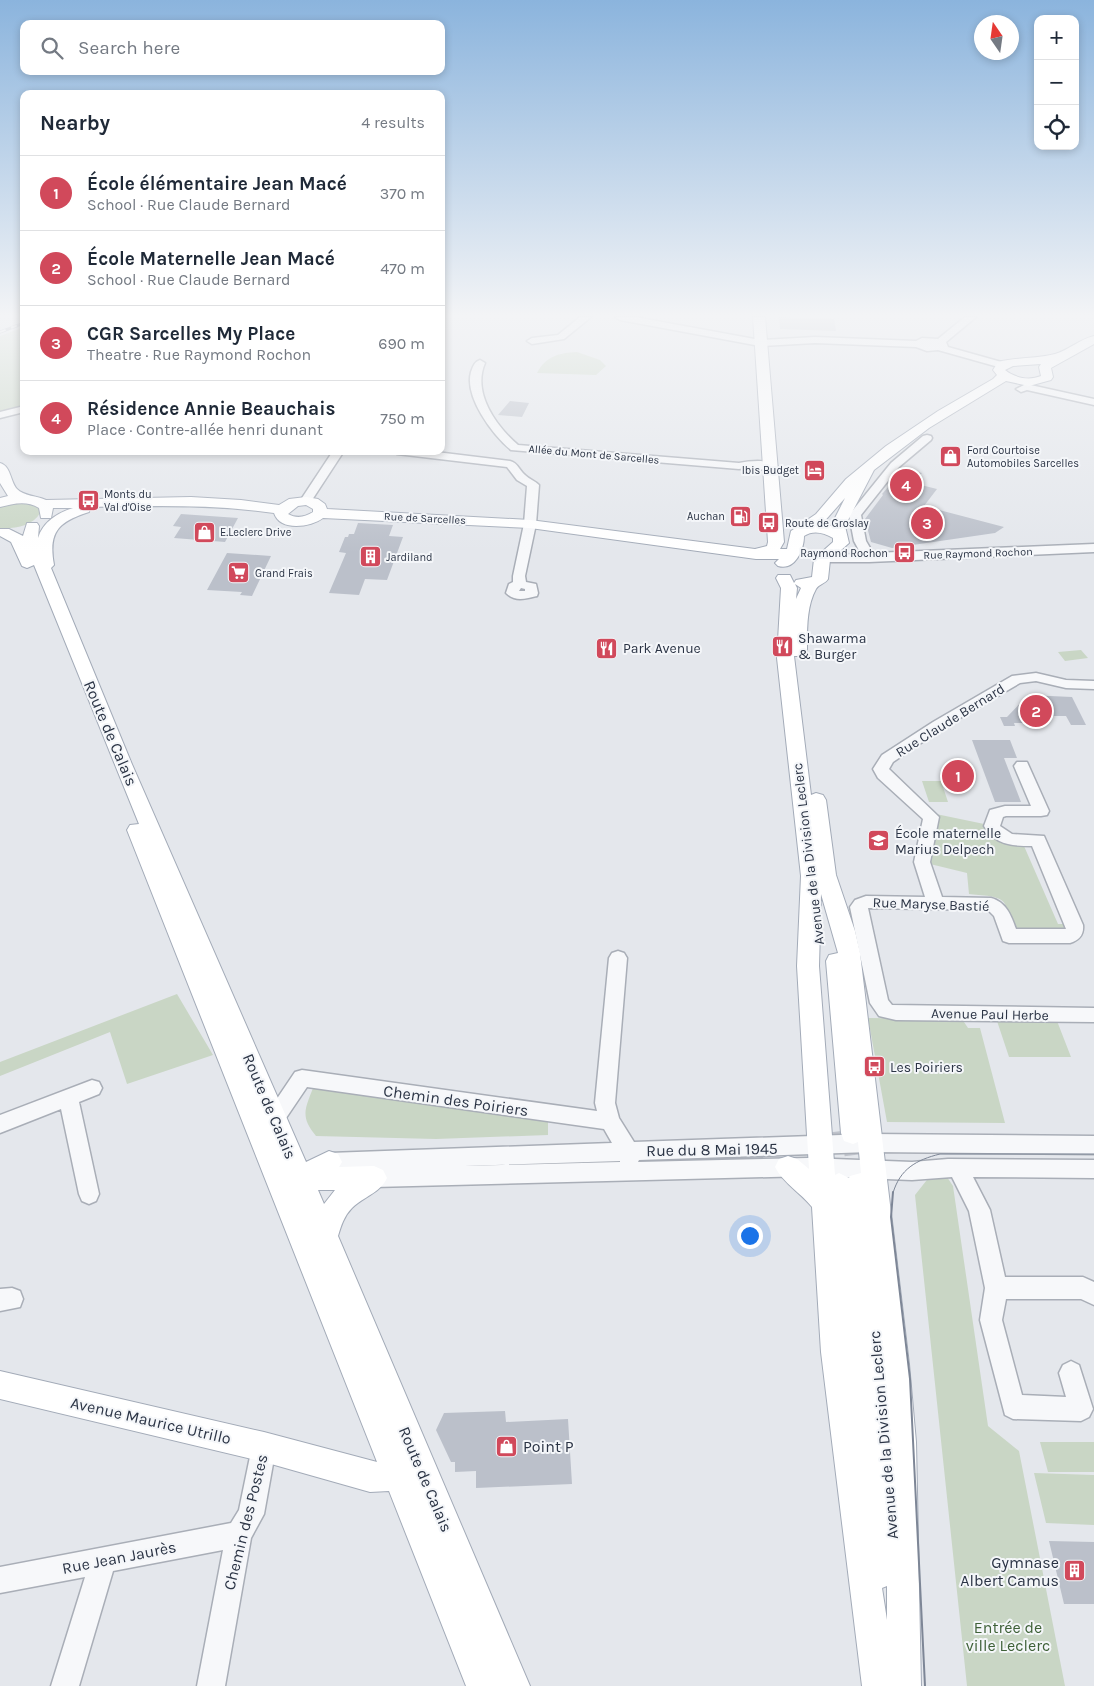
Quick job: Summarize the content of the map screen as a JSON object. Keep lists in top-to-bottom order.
{
  "streets": {
    "main road": [
      "Rue de Sarcelles",
      "Route de Calais",
      "Avenue de la Division Leclerc",
      "Avenue Maurice Utrillo"
    ],
    "street": [
      "Allée du Mont de Sarcelles",
      "Rue Raymond Rochon",
      "Rue Claude Bernard",
      "Rue Maryse Bastié",
      "Avenue Paul Herbe",
      "Chemin des Poiriers",
      "Rue du 8 Mai 1945",
      "Chemin des Postes",
      "Rue Jean Jaurès"
    ]
  },
  "crossings": [
    ["Rue Raymond Rochon", "Avenue de la Division Leclerc"],
    ["Rue Claude Bernard", "Rue Maryse Bastié"],
    ["Route de Calais", "Chemin des Poiriers"],
    ["Route de Calais", "Avenue Maurice Utrillo"],
    ["Avenue de la Division Leclerc", "Rue du 8 Mai 1945"],
    ["Rue Maryse Bastié", "Avenue Paul Herbe"],
    ["Avenue Maurice Utrillo", "Chemin des Postes"],
    ["Chemin des Postes", "Rue Jean Jaurès"]
  ],
  "parks": ["Entrée de ville Leclerc"],
  "places": {
    "shop": ["Ford Courtoise Automobiles Sarcelles", "E.Leclerc Drive", "Point P"],
    "hotel": ["Ibis Budget"],
    "bus stop": [
      "Monts du Val d'Oise",
      "Route de Groslay",
      "Raymond Rochon",
      "Les Poiriers"
    ],
    "fuel station": ["Auchan"],
    "building": ["Jardiland", "Gymnase Albert Camus"],
    "supermarket": ["Grand Frais"],
    "restaurant": ["Shawarma & Burger", "Park Avenue"],
    "school or university": ["École maternelle Marius Delpech"]
  },
  "north": "top",
  "page": {
    "map_buttons": ["+", "−"],
    "search": "Search here",
    "heading": ["Nearby", "4 results"],
    "list": [
      {
        "mark": "1",
        "name": "École élémentaire Jean Macé",
        "note": "School · Rue Claude Bernard",
        "value": "370 m"
      },
      {
        "mark": "2",
        "name": "École Maternelle Jean Macé",
        "note": "School · Rue Claude Bernard",
        "value": "470 m"
      },
      {
        "mark": "3",
        "name": "CGR Sarcelles My Place",
        "note": "Theatre · Rue Raymond Rochon",
        "value": "690 m"
      },
      {
        "mark": "4",
        "name": "Résidence Annie Beauchais",
        "note": "Place · Contre-allée henri dunant",
        "value": "750 m"
      }
    ],
    "pins": [
      "4",
      "3",
      "2",
      "1"
    ]
  }
}
